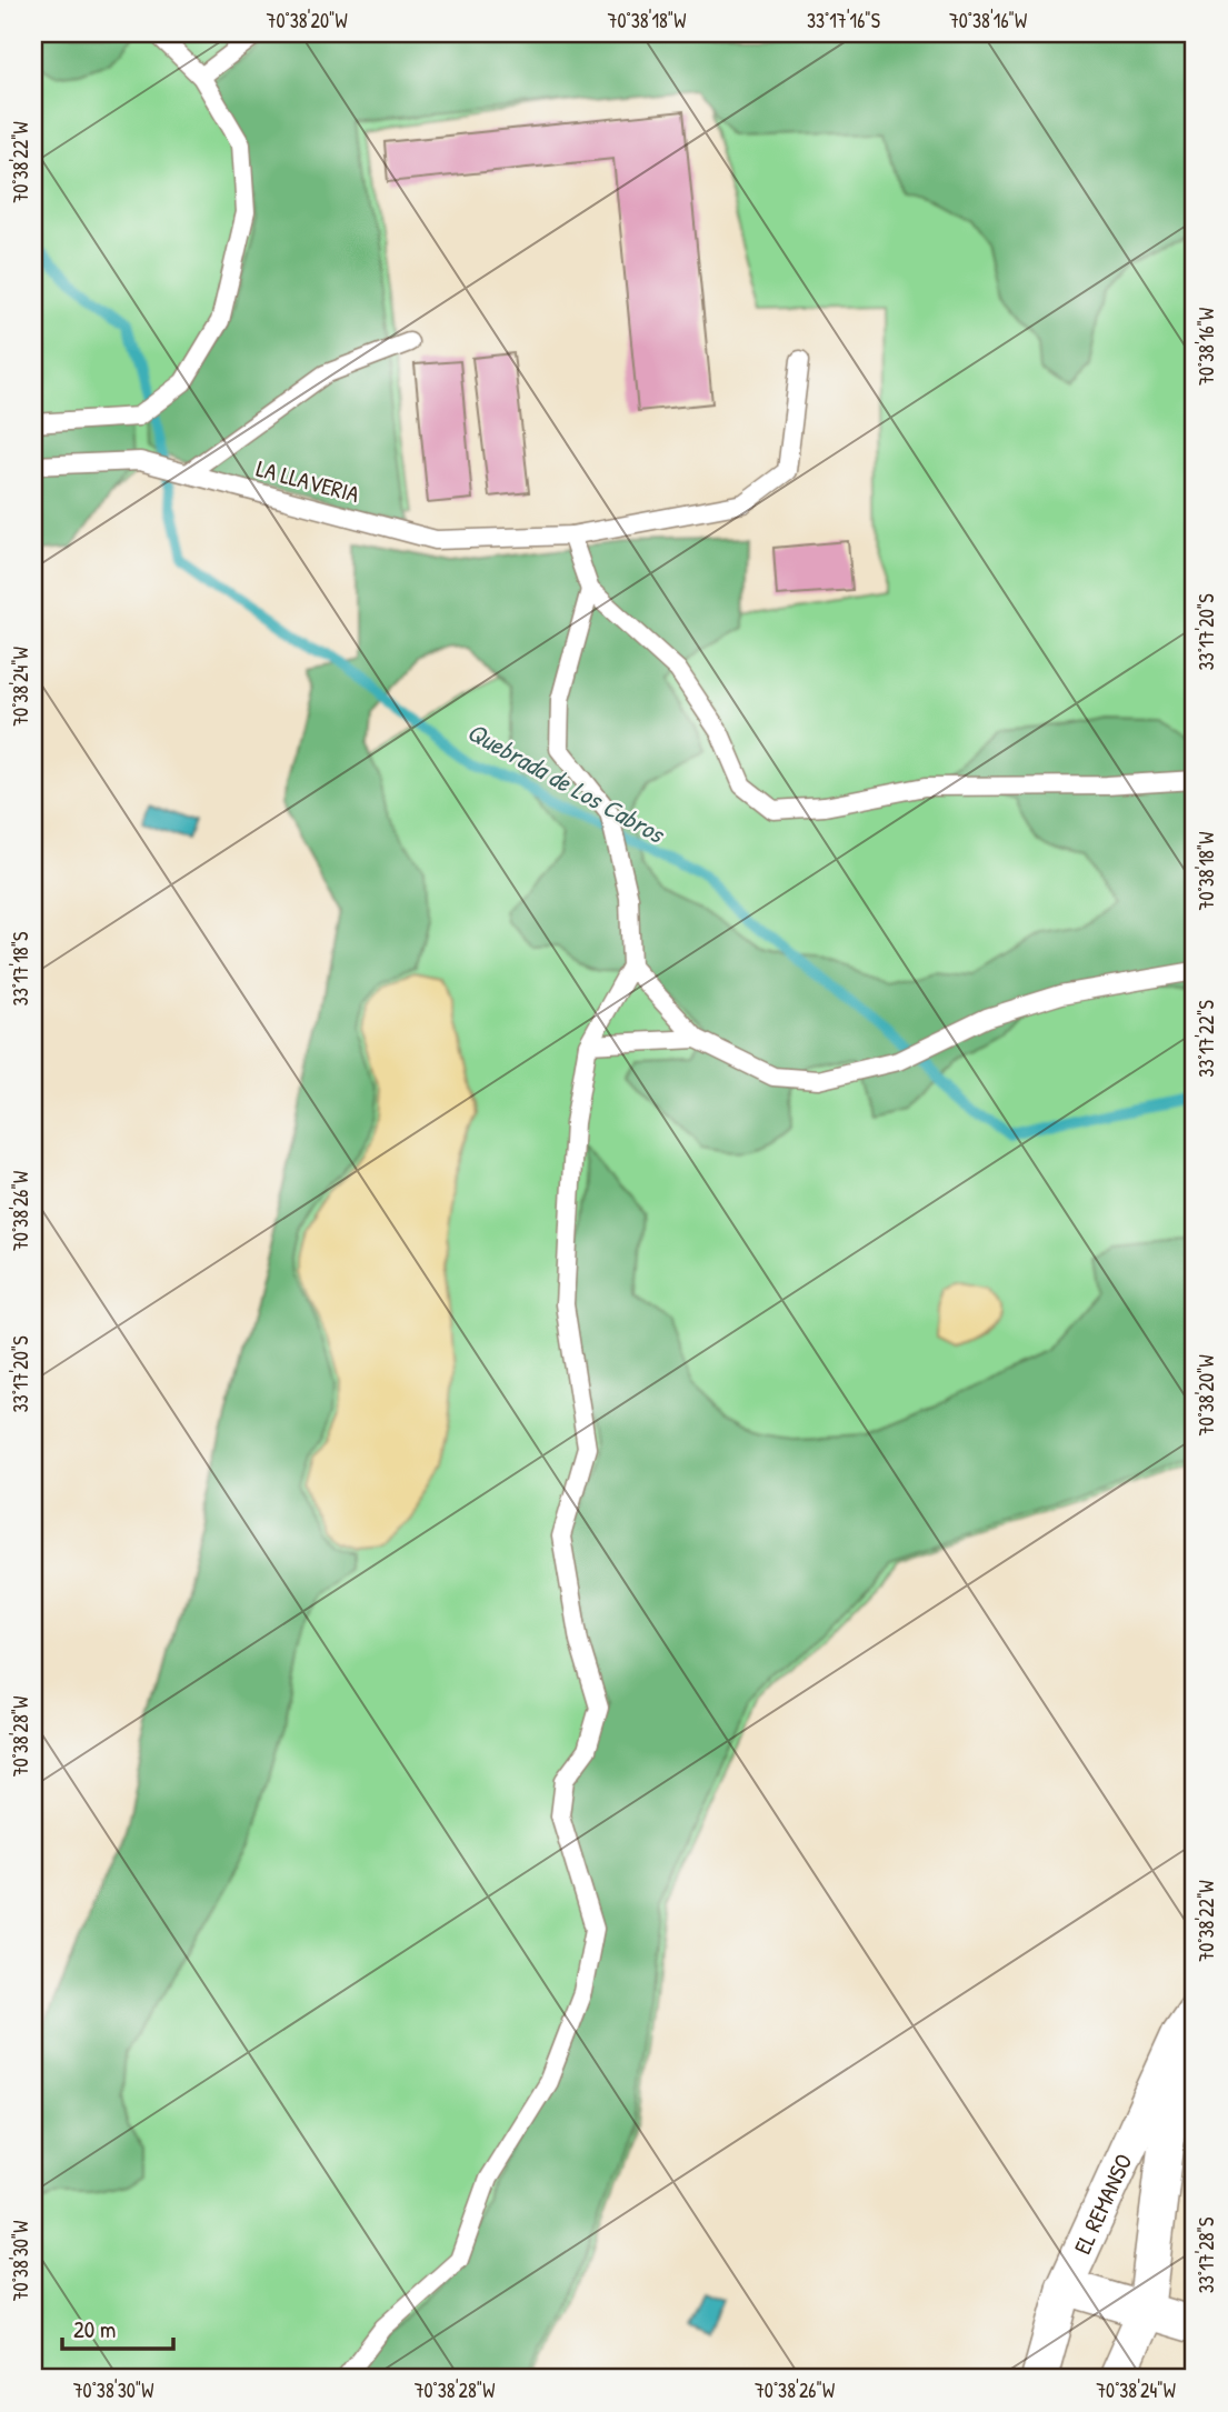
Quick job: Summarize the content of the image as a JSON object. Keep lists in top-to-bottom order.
{
  "streets": {
    "street": ["EL REMANSO"],
    "lane": ["LA LLAVERIA"]
  },
  "water": ["Quebrada de Los Cabros"],
  "scale_bar": "20 m",
  "coordinates": [
    "70°38'20\"W",
    "70°38'18\"W",
    "33°17'16\"S",
    "70°38'16\"W",
    "70°38'22\"W",
    "33°17'20\"S",
    "70°38'24\"W",
    "33°17'18\"S",
    "33°17'22\"S",
    "70°38'26\"W",
    "70°38'28\"W",
    "33°17'28\"S",
    "70°38'30\"W"
  ]
}
